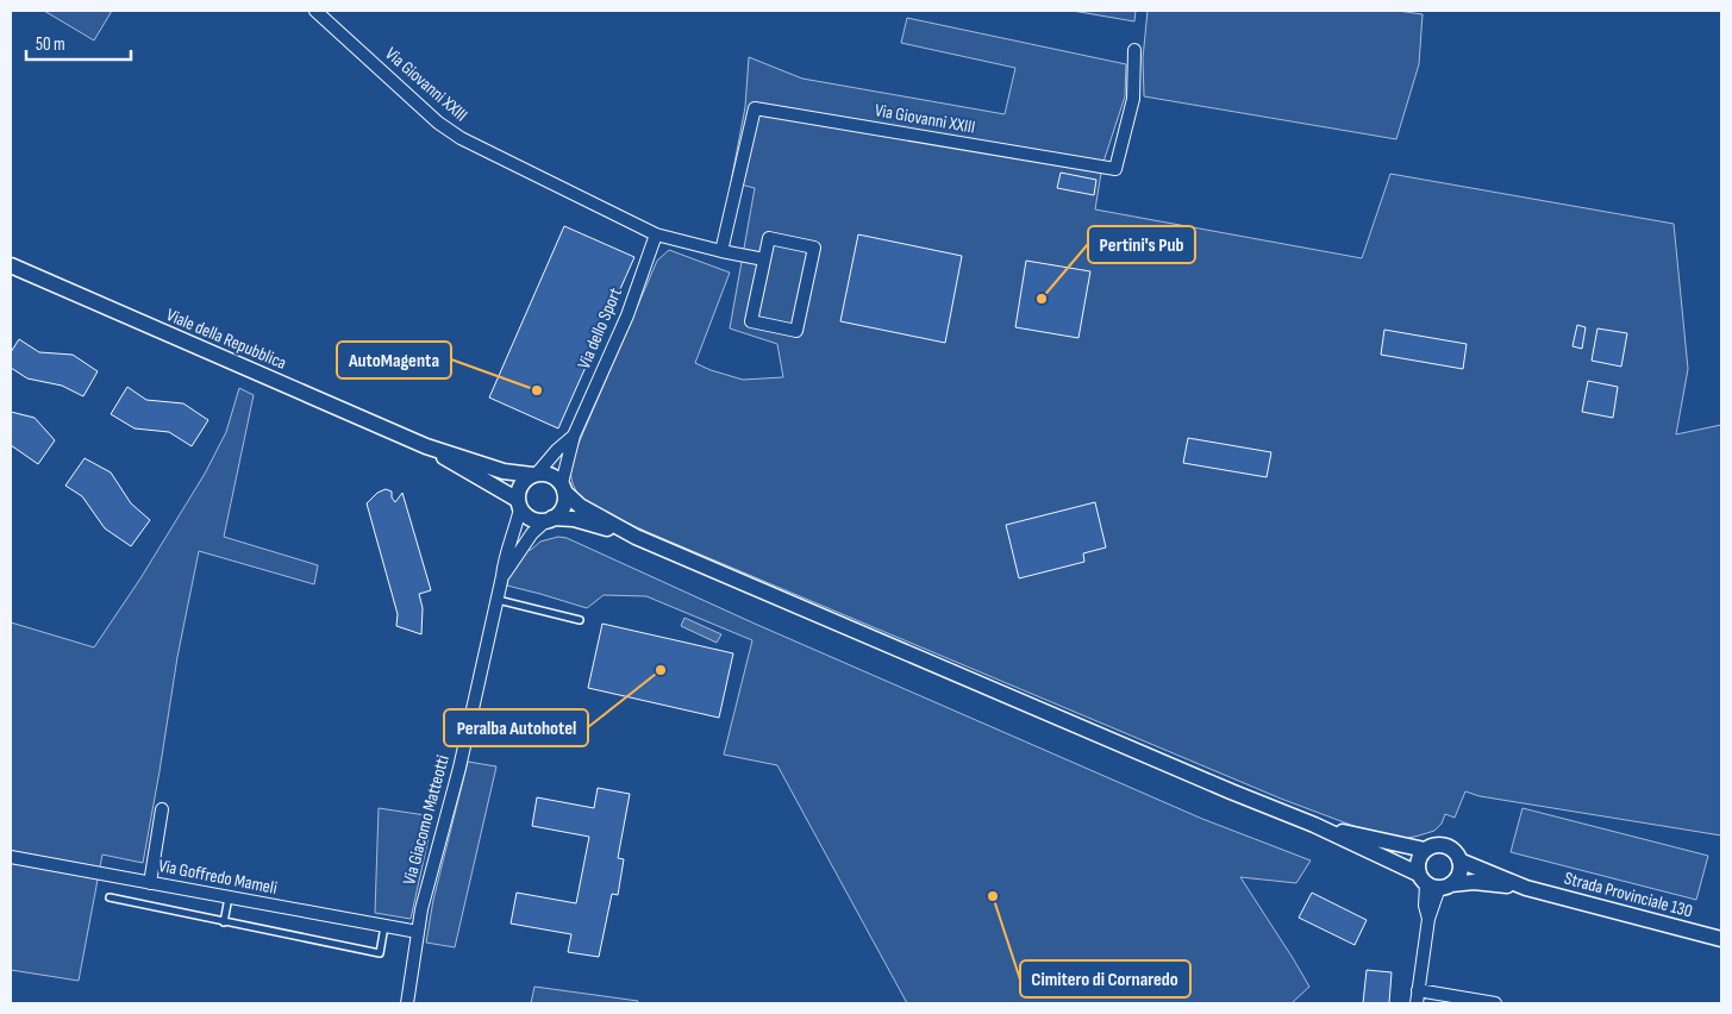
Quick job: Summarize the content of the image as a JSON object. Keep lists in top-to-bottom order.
{
  "streets": {
    "street": [
      "Via Giovanni XXIII",
      "Via dello Sport",
      "Viale della Repubblica",
      "Via Giacomo Matteotti",
      "Via Goffredo Mameli",
      "Strada Provinciale 130"
    ]
  },
  "crossings": [
    ["Via Giovanni XXIII", "Via dello Sport"],
    ["Via dello Sport", "Viale della Repubblica"],
    ["Via dello Sport", "Via Giacomo Matteotti"],
    ["Viale della Repubblica", "Via Giacomo Matteotti"],
    ["Via Giacomo Matteotti", "Via Goffredo Mameli"]
  ],
  "places": [
    "Pertini's Pub",
    "AutoMagenta",
    "Peralba Autohotel",
    "Cimitero di Cornaredo"
  ],
  "scale_bar": "50 m"
}
